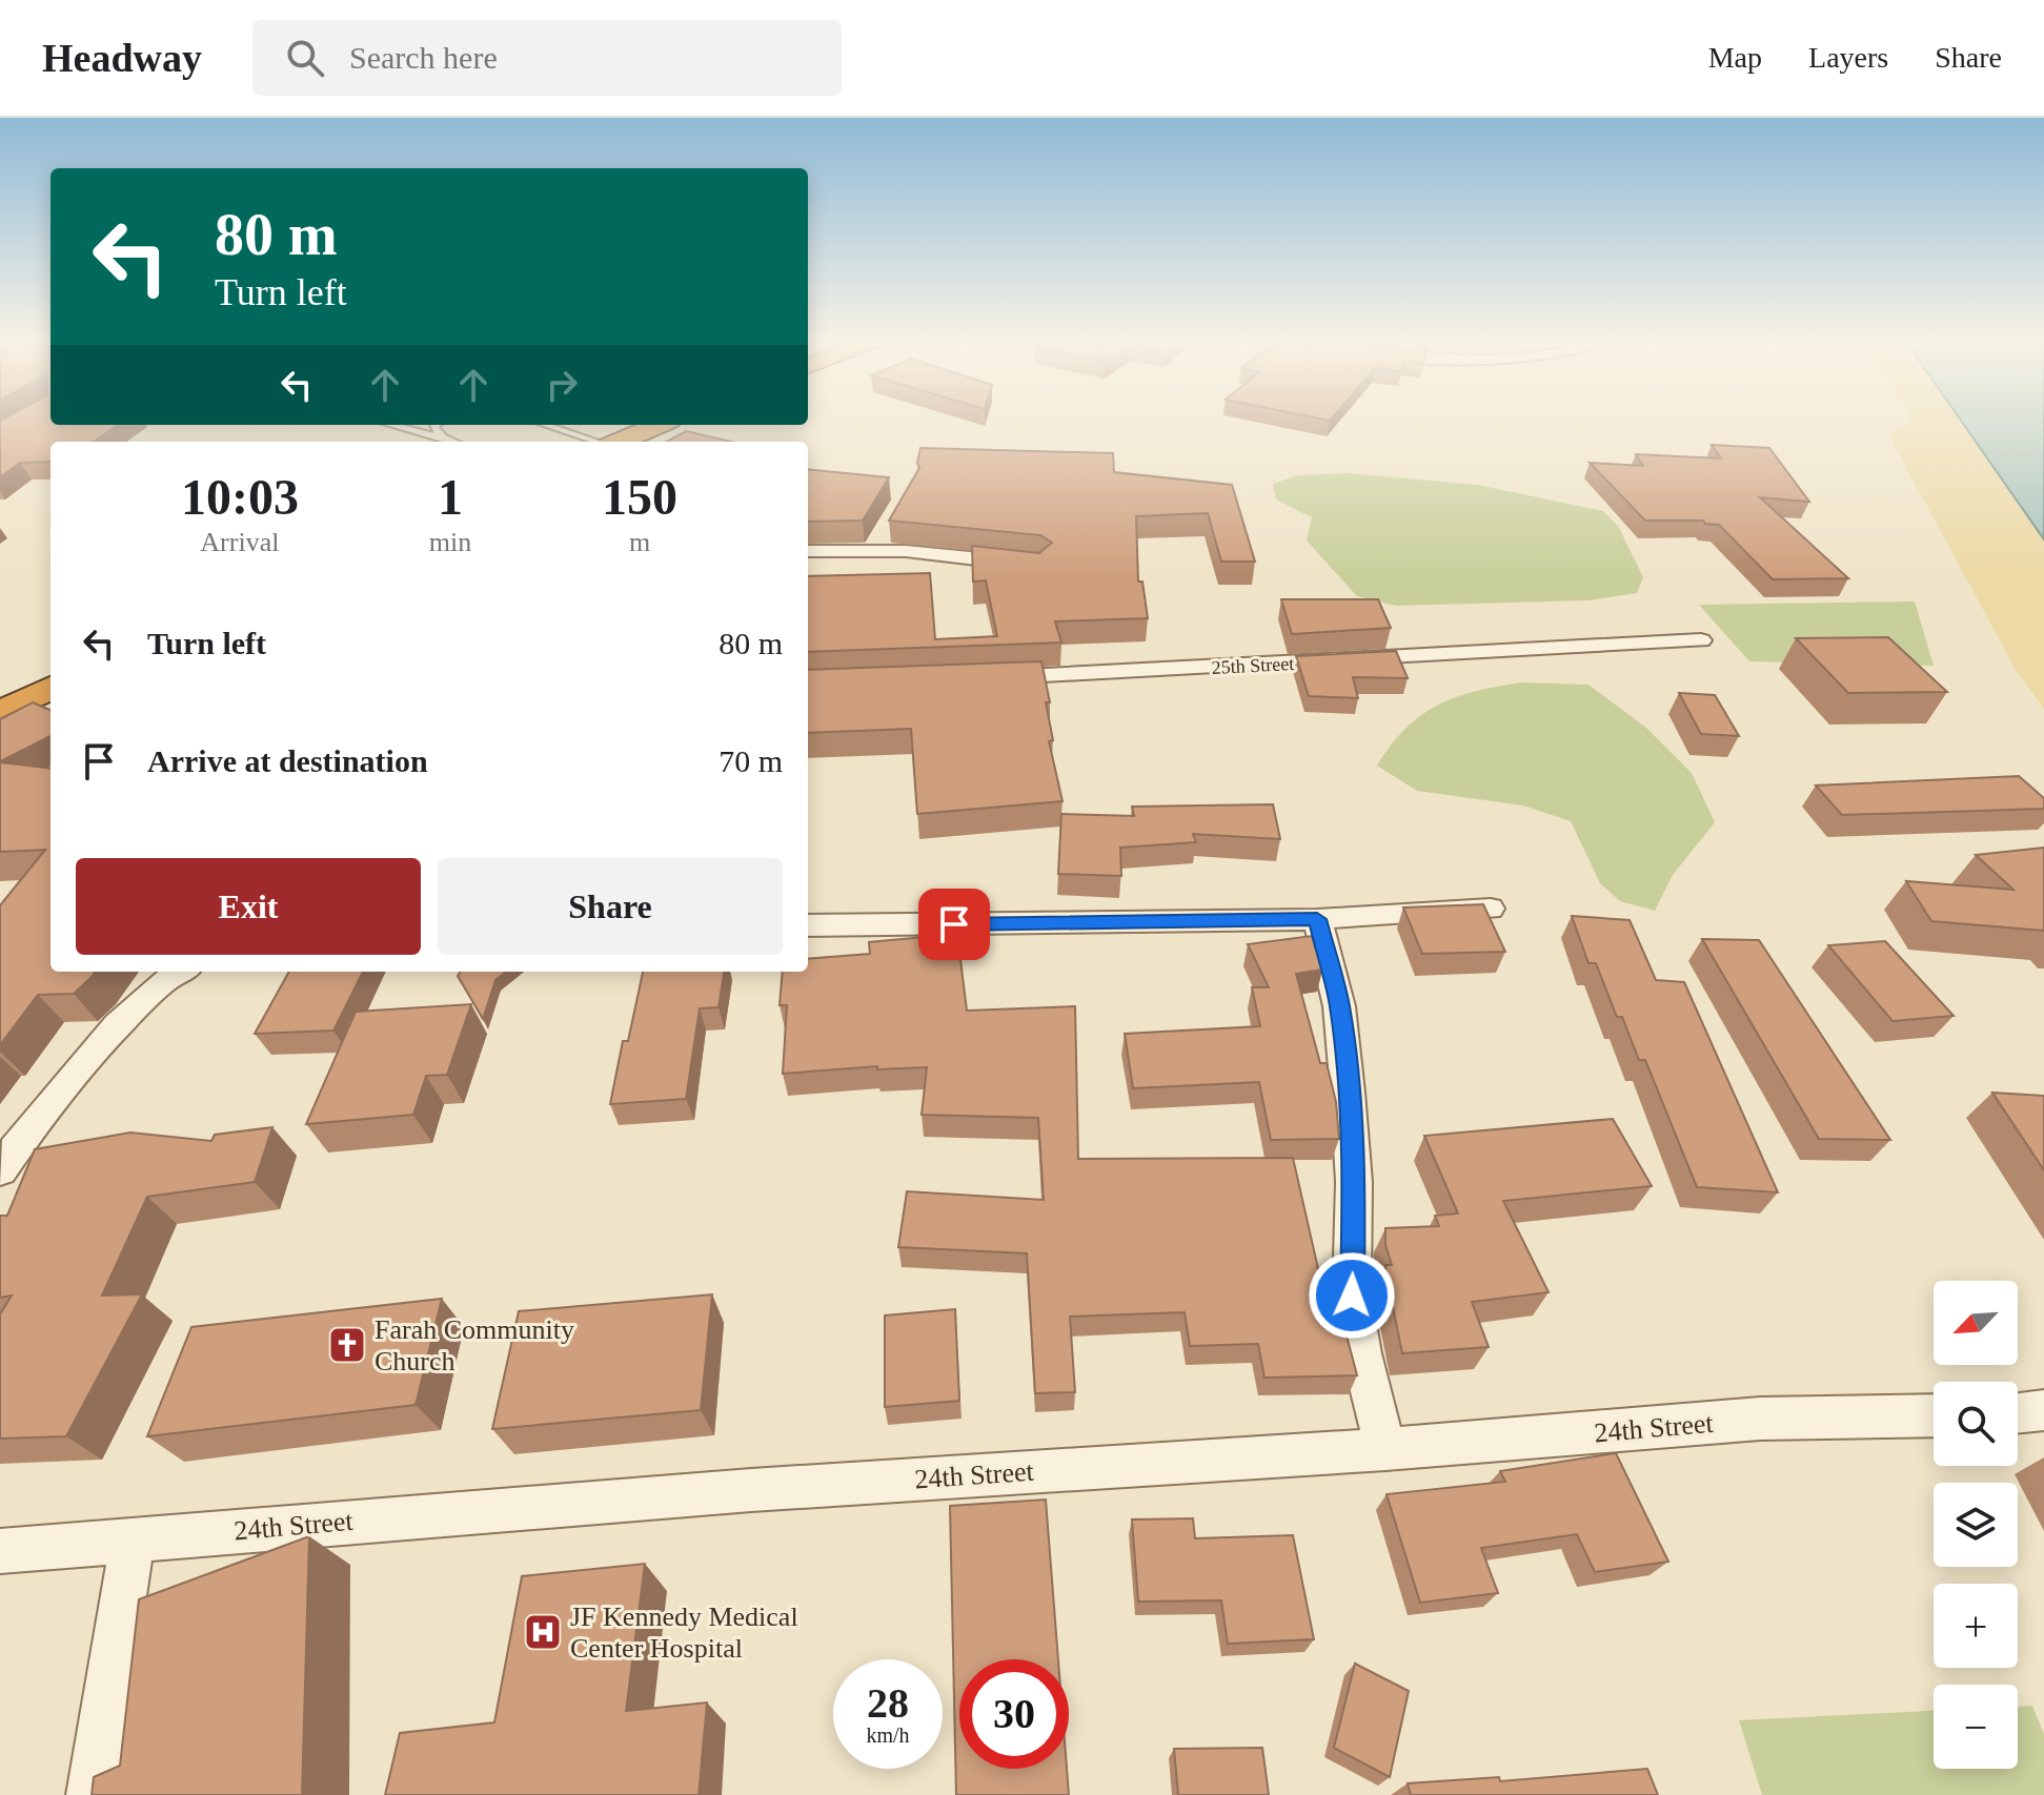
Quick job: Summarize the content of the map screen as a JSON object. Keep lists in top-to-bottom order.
{
  "streets": {
    "street": ["25th Street", "24th Street"]
  },
  "places": {
    "church": ["Farah Community Church"],
    "hospital": ["JF Kennedy Medical Center Hospital"]
  },
  "north": "bottom left",
  "page": {
    "header": "Headway",
    "search": "Search here",
    "nav": ["Map", "Layers", "Share"],
    "turn": ["80 m", "Turn left"],
    "eta": [
      "10:03",
      "Arrival",
      "1",
      "min",
      "150",
      "m"
    ],
    "list": [
      {
        "name": "Turn left",
        "value": "80 m"
      },
      {
        "name": "Arrive at destination",
        "value": "70 m"
      }
    ],
    "buttons": ["Exit", "Share"],
    "map_buttons": ["+", "−"],
    "speed": "28 km/h",
    "limit": "30"
  }
}
